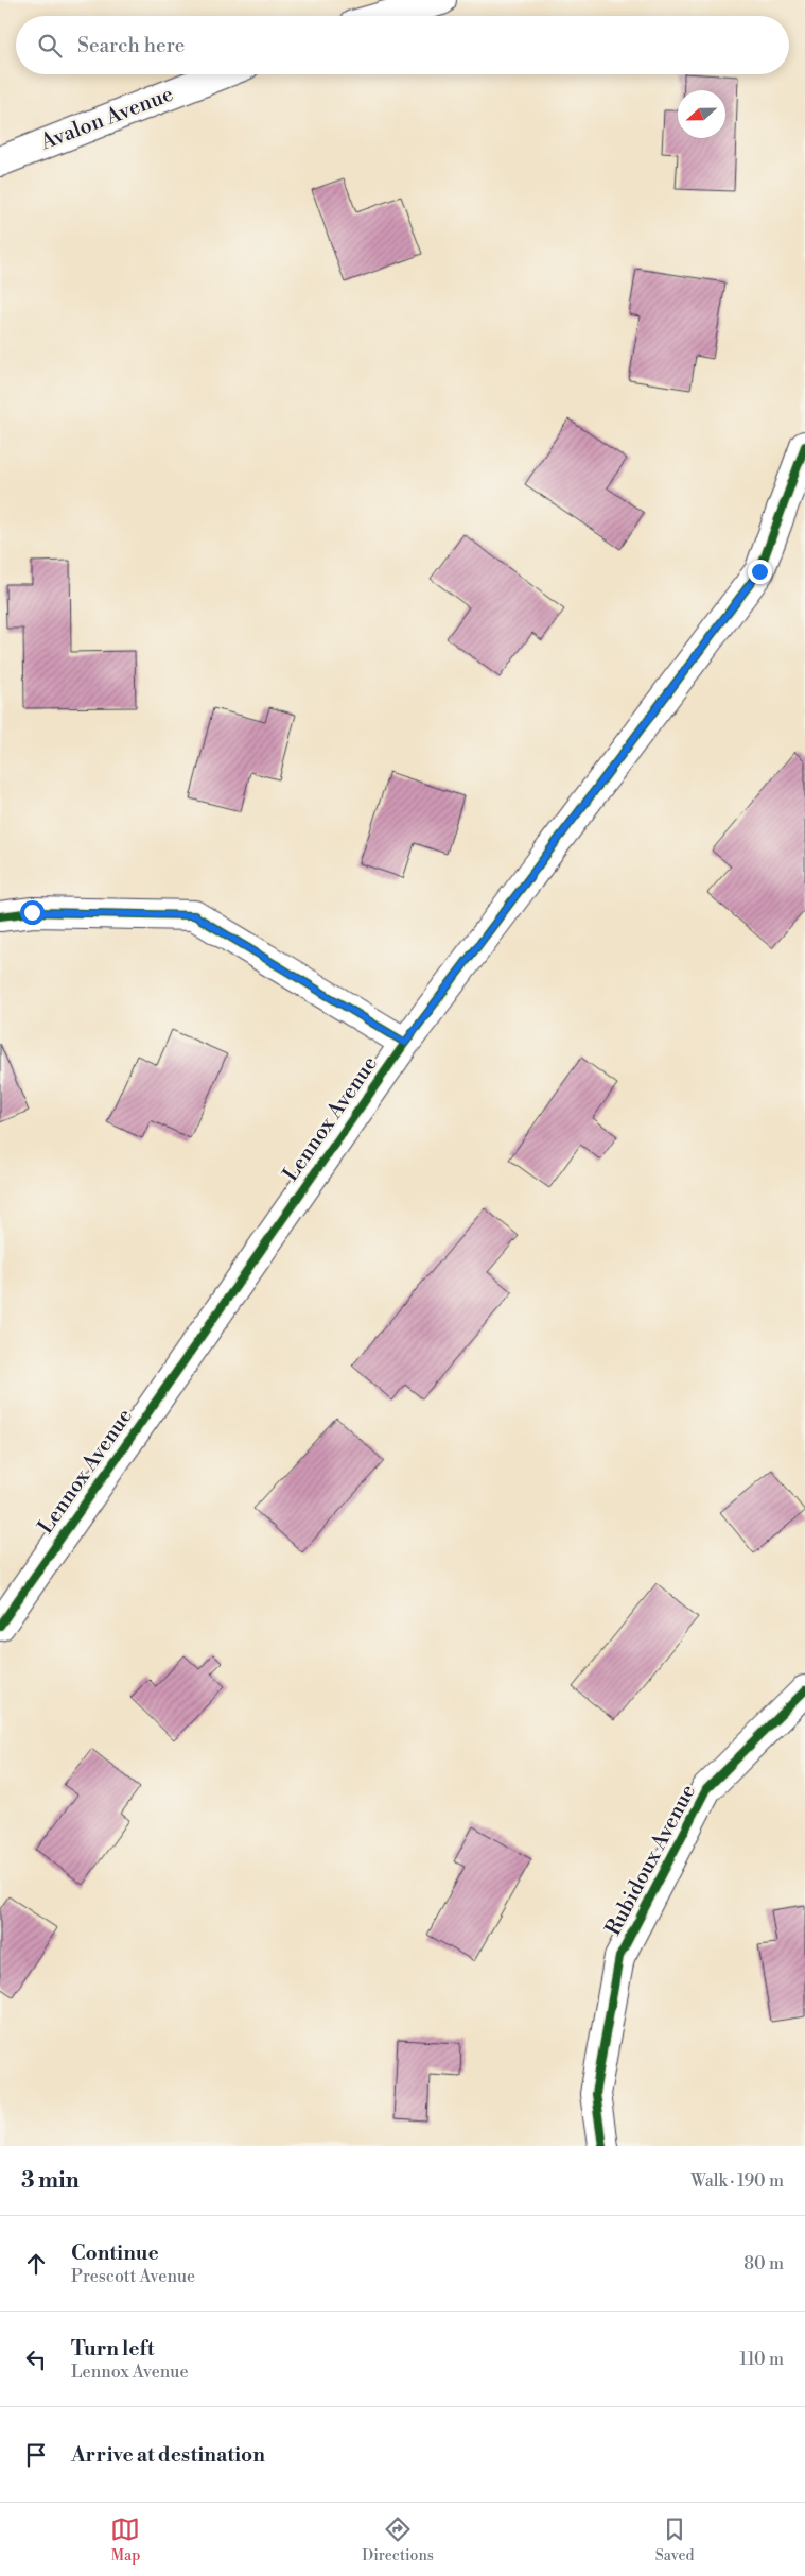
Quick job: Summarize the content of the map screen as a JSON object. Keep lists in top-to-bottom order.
{
  "streets": {
    "street": ["Avalon Avenue", "Lennox Avenue", "Rubidoux Avenue"]
  },
  "north": "left",
  "page": {
    "search": "Search here",
    "heading": ["3 min", "Walk · 190 m"],
    "list": [
      ["Continue", "Prescott Avenue", "80 m"],
      ["Turn left", "Lennox Avenue", "110 m"],
      "Arrive at destination"
    ],
    "nav": ["Map", "Directions", "Saved"]
  }
}
